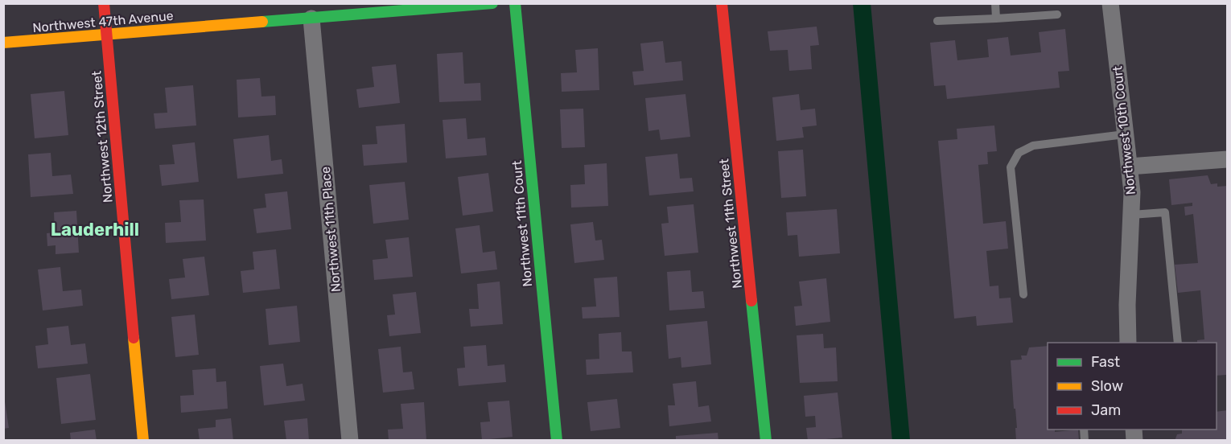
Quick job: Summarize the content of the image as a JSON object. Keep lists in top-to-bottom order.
{
  "streets": {
    "street": [
      "Northwest 47th Avenue",
      "Northwest 10th Court",
      "Northwest 12th Street",
      "Northwest 11th Court",
      "Northwest 11th Street",
      "Northwest 11th Place"
    ]
  },
  "crossings": [
    ["Northwest 47th Avenue", "Northwest 12th Street"],
    ["Northwest 47th Avenue", "Northwest 11th Place"]
  ],
  "districts": ["Lauderhill"],
  "legend": ["Fast", "Slow", "Jam"]
}
